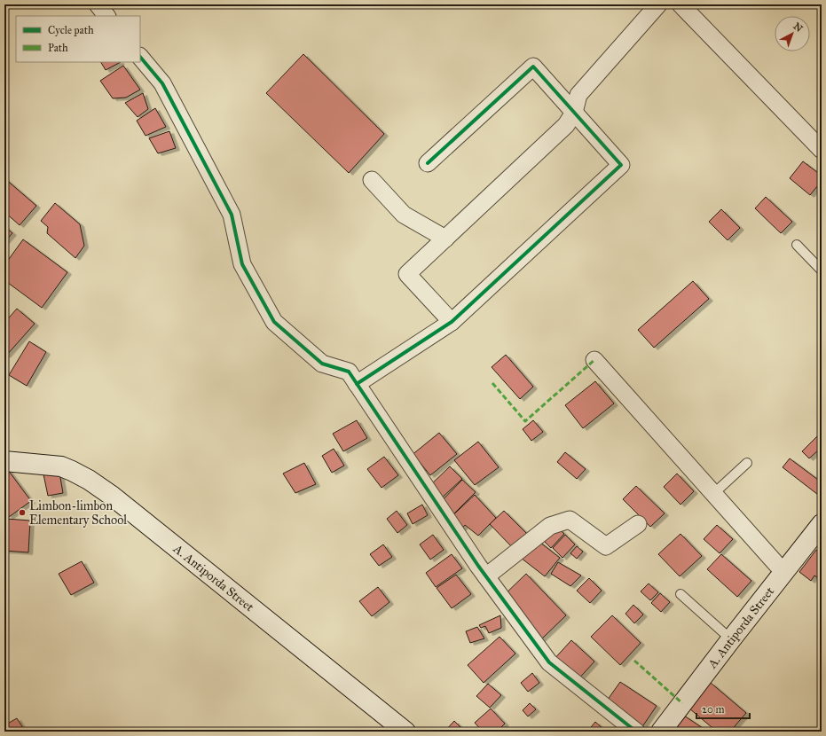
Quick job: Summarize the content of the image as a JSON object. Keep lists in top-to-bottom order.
{
  "streets": {
    "street": ["A. Antiporda Street"]
  },
  "places": ["Limbon-limbon Elementary School"],
  "legend": ["Cycle path", "Path"],
  "scale_bar": "20 m",
  "north": "top right"
}
